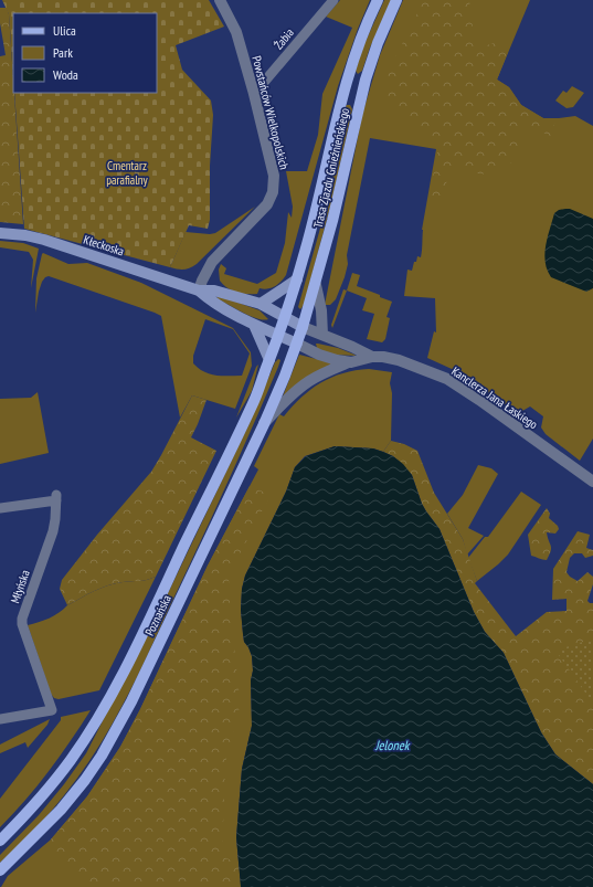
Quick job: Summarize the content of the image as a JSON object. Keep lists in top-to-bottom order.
{
  "streets": {
    "main road": [
      "Trasa Zjazdu Gnieźnieńskiego",
      "Kłeckoska",
      "Kanclerza Jana Łaskiego",
      "Poznańska"
    ],
    "street": ["Żabia", "Powstańców Wielkopolskich", "Młyńska"]
  },
  "crossings": [
    ["Żabia", "Powstańców Wielkopolskich"],
    ["Powstańców Wielkopolskich", "Kłeckoska"],
    ["Trasa Zjazdu Gnieźnieńskiego", "Kłeckoska"],
    ["Trasa Zjazdu Gnieźnieńskiego", "Kanclerza Jana Łaskiego"],
    ["Trasa Zjazdu Gnieźnieńskiego", "Poznańska"],
    ["Kłeckoska", "Kanclerza Jana Łaskiego"],
    ["Kłeckoska", "Poznańska"],
    ["Kanclerza Jana Łaskiego", "Poznańska"]
  ],
  "water": ["Jelonek"],
  "parks": ["Cmentarz parafialny"],
  "legend": ["Ulica", "Park", "Woda"]
}
